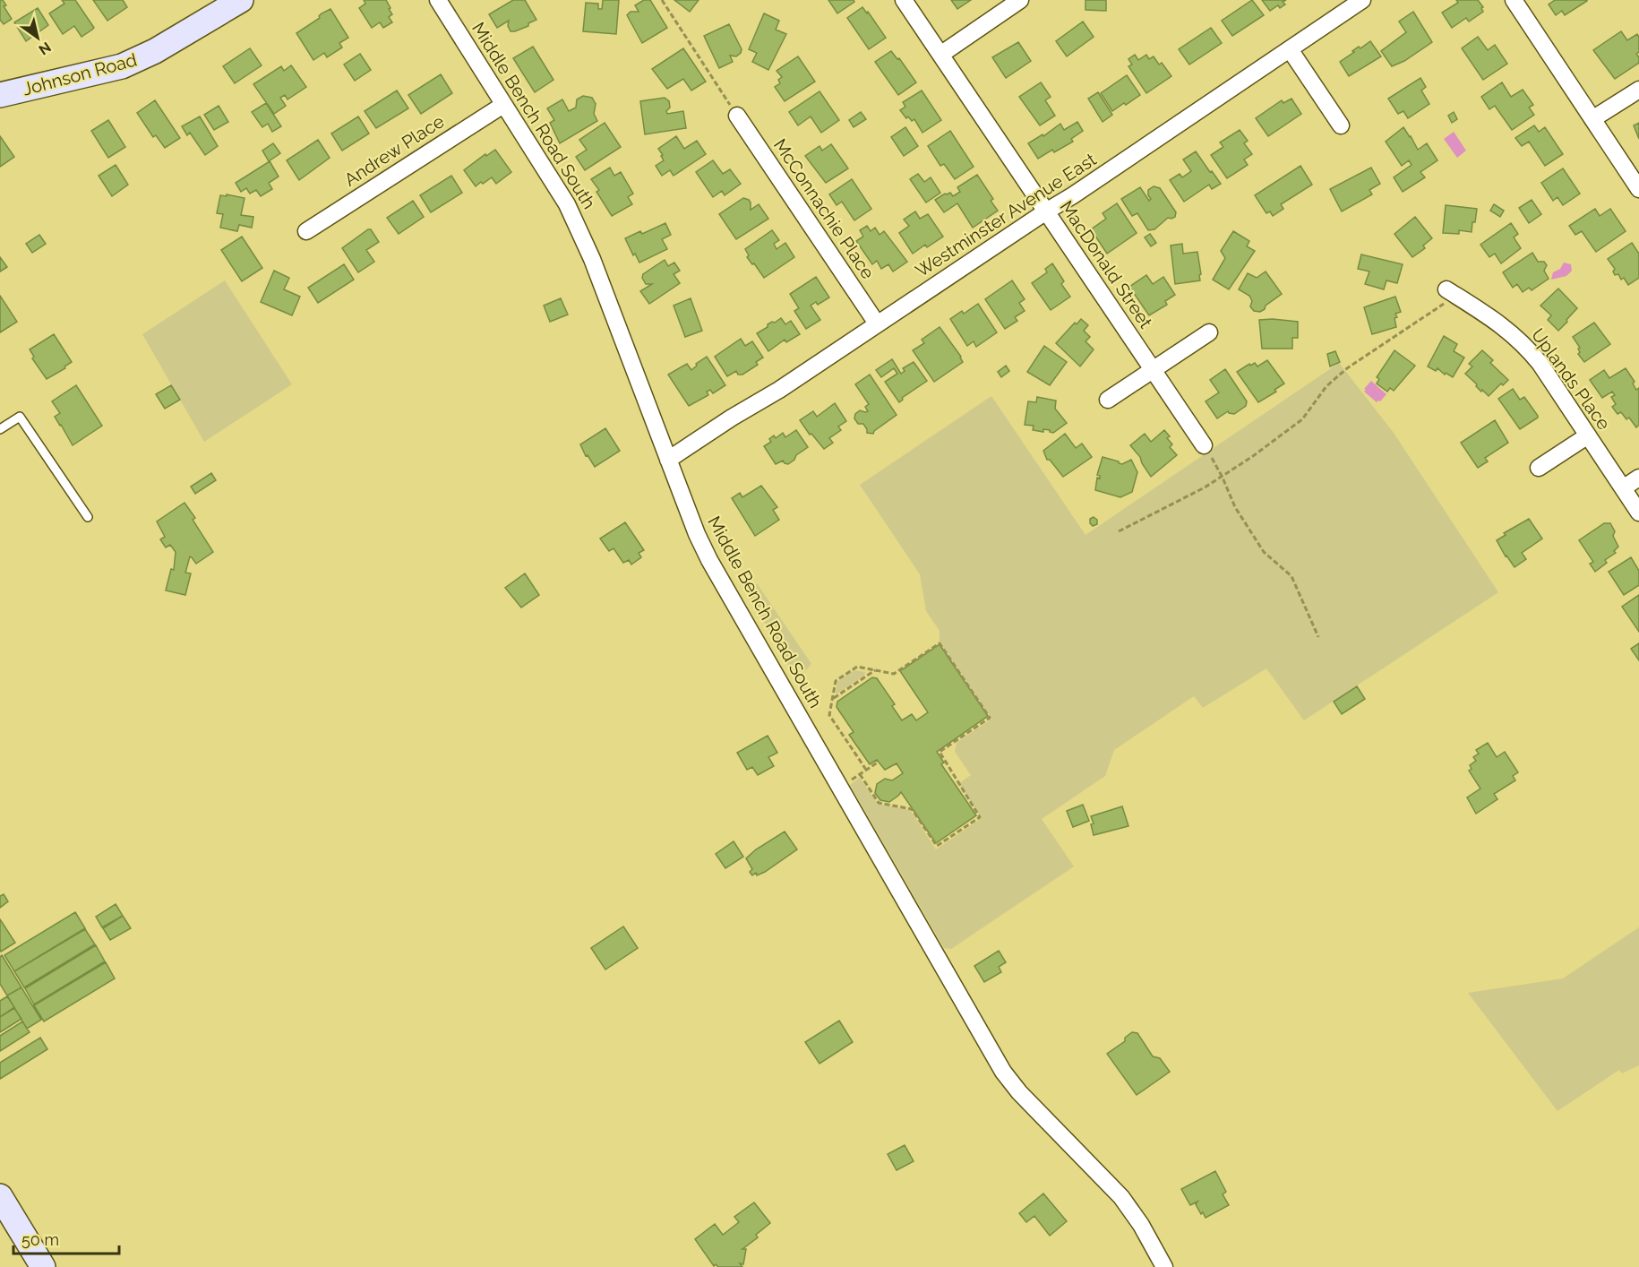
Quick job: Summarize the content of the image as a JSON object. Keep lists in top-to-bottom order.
{
  "streets": {
    "main road": ["Johnson Road"],
    "street": [
      "Middle Bench Road South",
      "Andrew Place",
      "McConnachie Place",
      "Westminster Avenue East",
      "MacDonald Street",
      "Uplands Place"
    ]
  },
  "crossings": [
    ["Middle Bench Road South", "Andrew Place"],
    ["Middle Bench Road South", "Westminster Avenue East"],
    ["McConnachie Place", "Westminster Avenue East"],
    ["Westminster Avenue East", "MacDonald Street"]
  ],
  "scale_bar": "50 m",
  "north": "bottom right"
}
